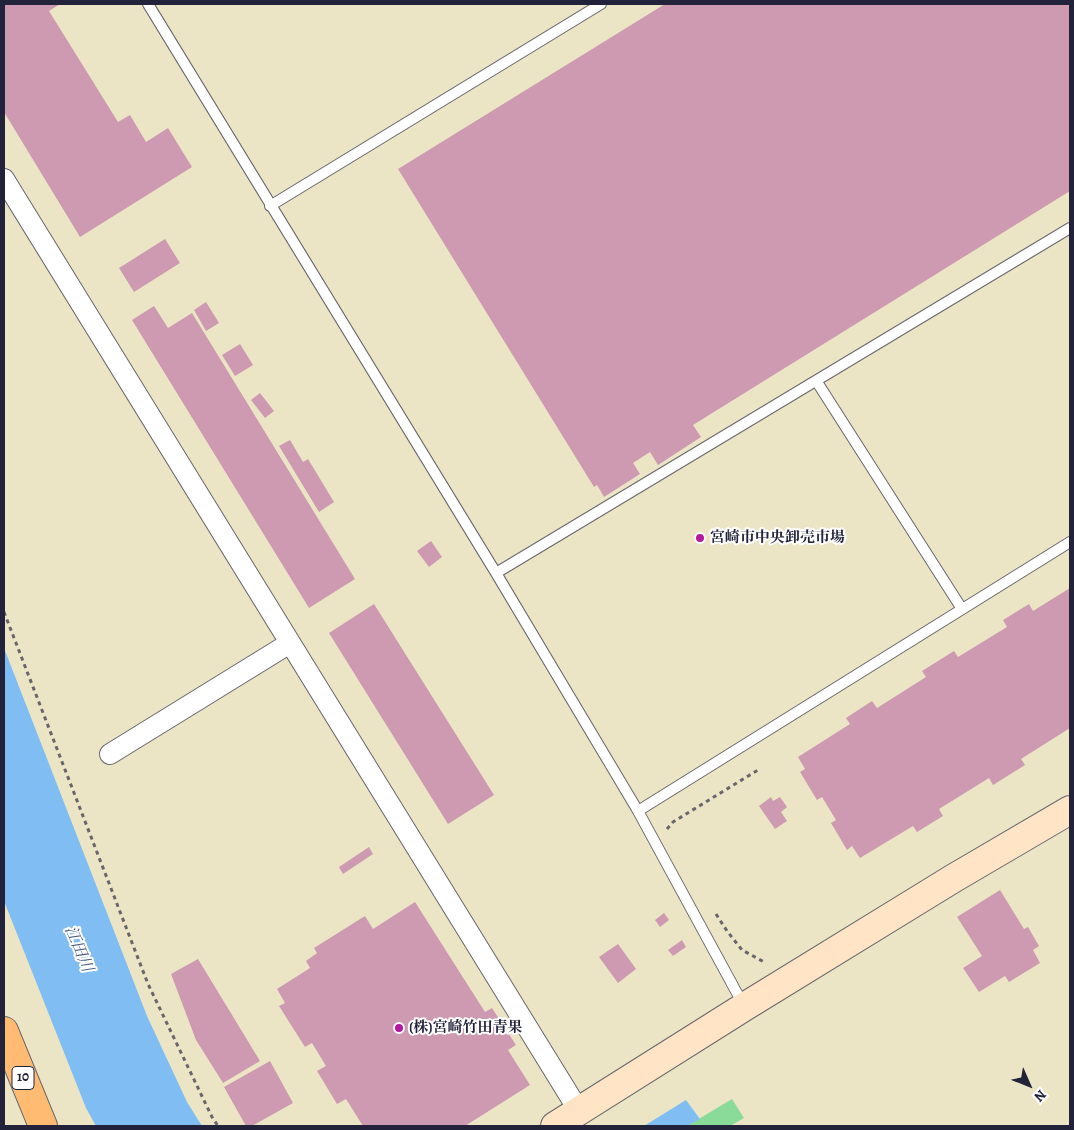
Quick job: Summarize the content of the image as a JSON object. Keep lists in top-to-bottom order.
{
  "streets": {
    "main road": ["10"]
  },
  "water": ["江田川"],
  "places": ["宮崎市中央卸売市場", "(株)宮崎竹田青果"],
  "north": "bottom right"
}
